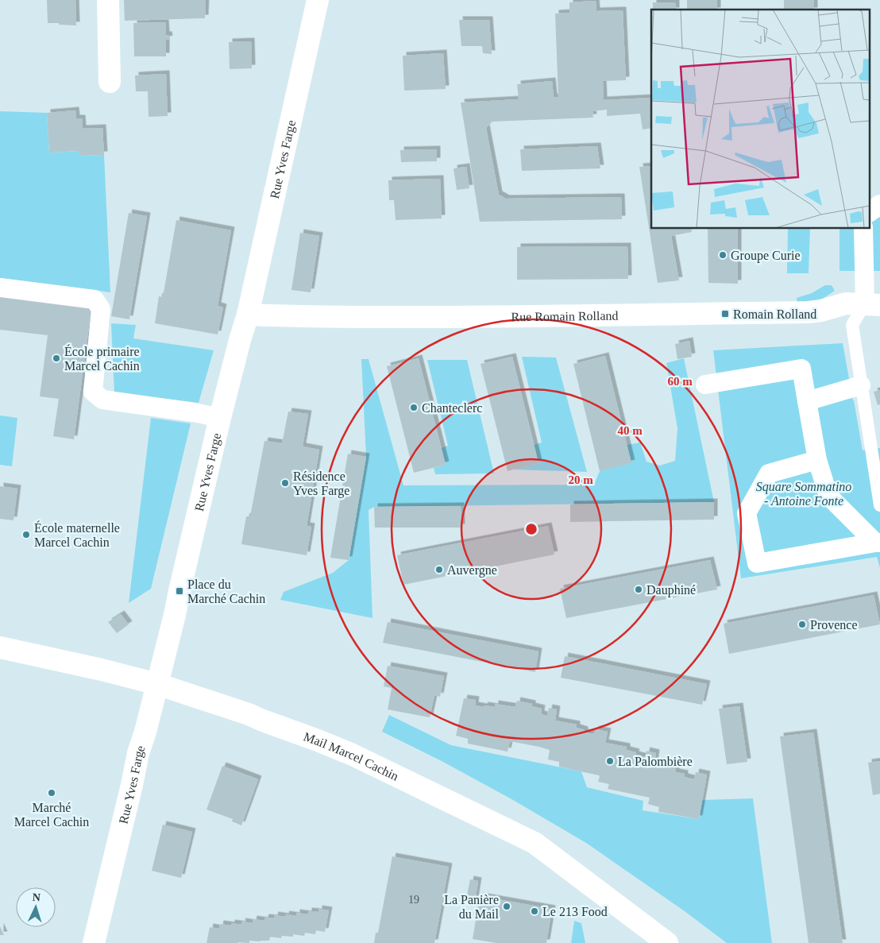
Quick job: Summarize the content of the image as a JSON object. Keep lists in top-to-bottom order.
{
  "streets": {
    "street": ["Rue Yves Farge", "Rue Romain Rolland", "Mail Marcel Cachin"]
  },
  "crossings": [
    ["Rue Yves Farge", "Rue Romain Rolland"],
    ["Rue Yves Farge", "Mail Marcel Cachin"]
  ],
  "parks": ["Square Sommatino - Antoine Fonte"],
  "places": {
    "other": [
      "Groupe Curie",
      "École primaire Marcel Cachin",
      "Chanteclerc",
      "Résidence Yves Farge",
      "École maternelle Marcel Cachin",
      "Auvergne",
      "Dauphiné",
      "Provence",
      "La Palombière",
      "Marché Marcel Cachin",
      "La Panière du Mail",
      "Le 213 Food"
    ],
    "transit": ["Romain Rolland", "Place du Marché Cachin"]
  },
  "house_numbers": ["19"],
  "north": "top",
  "rings": ["60 m", "40 m", "20 m"]
}
